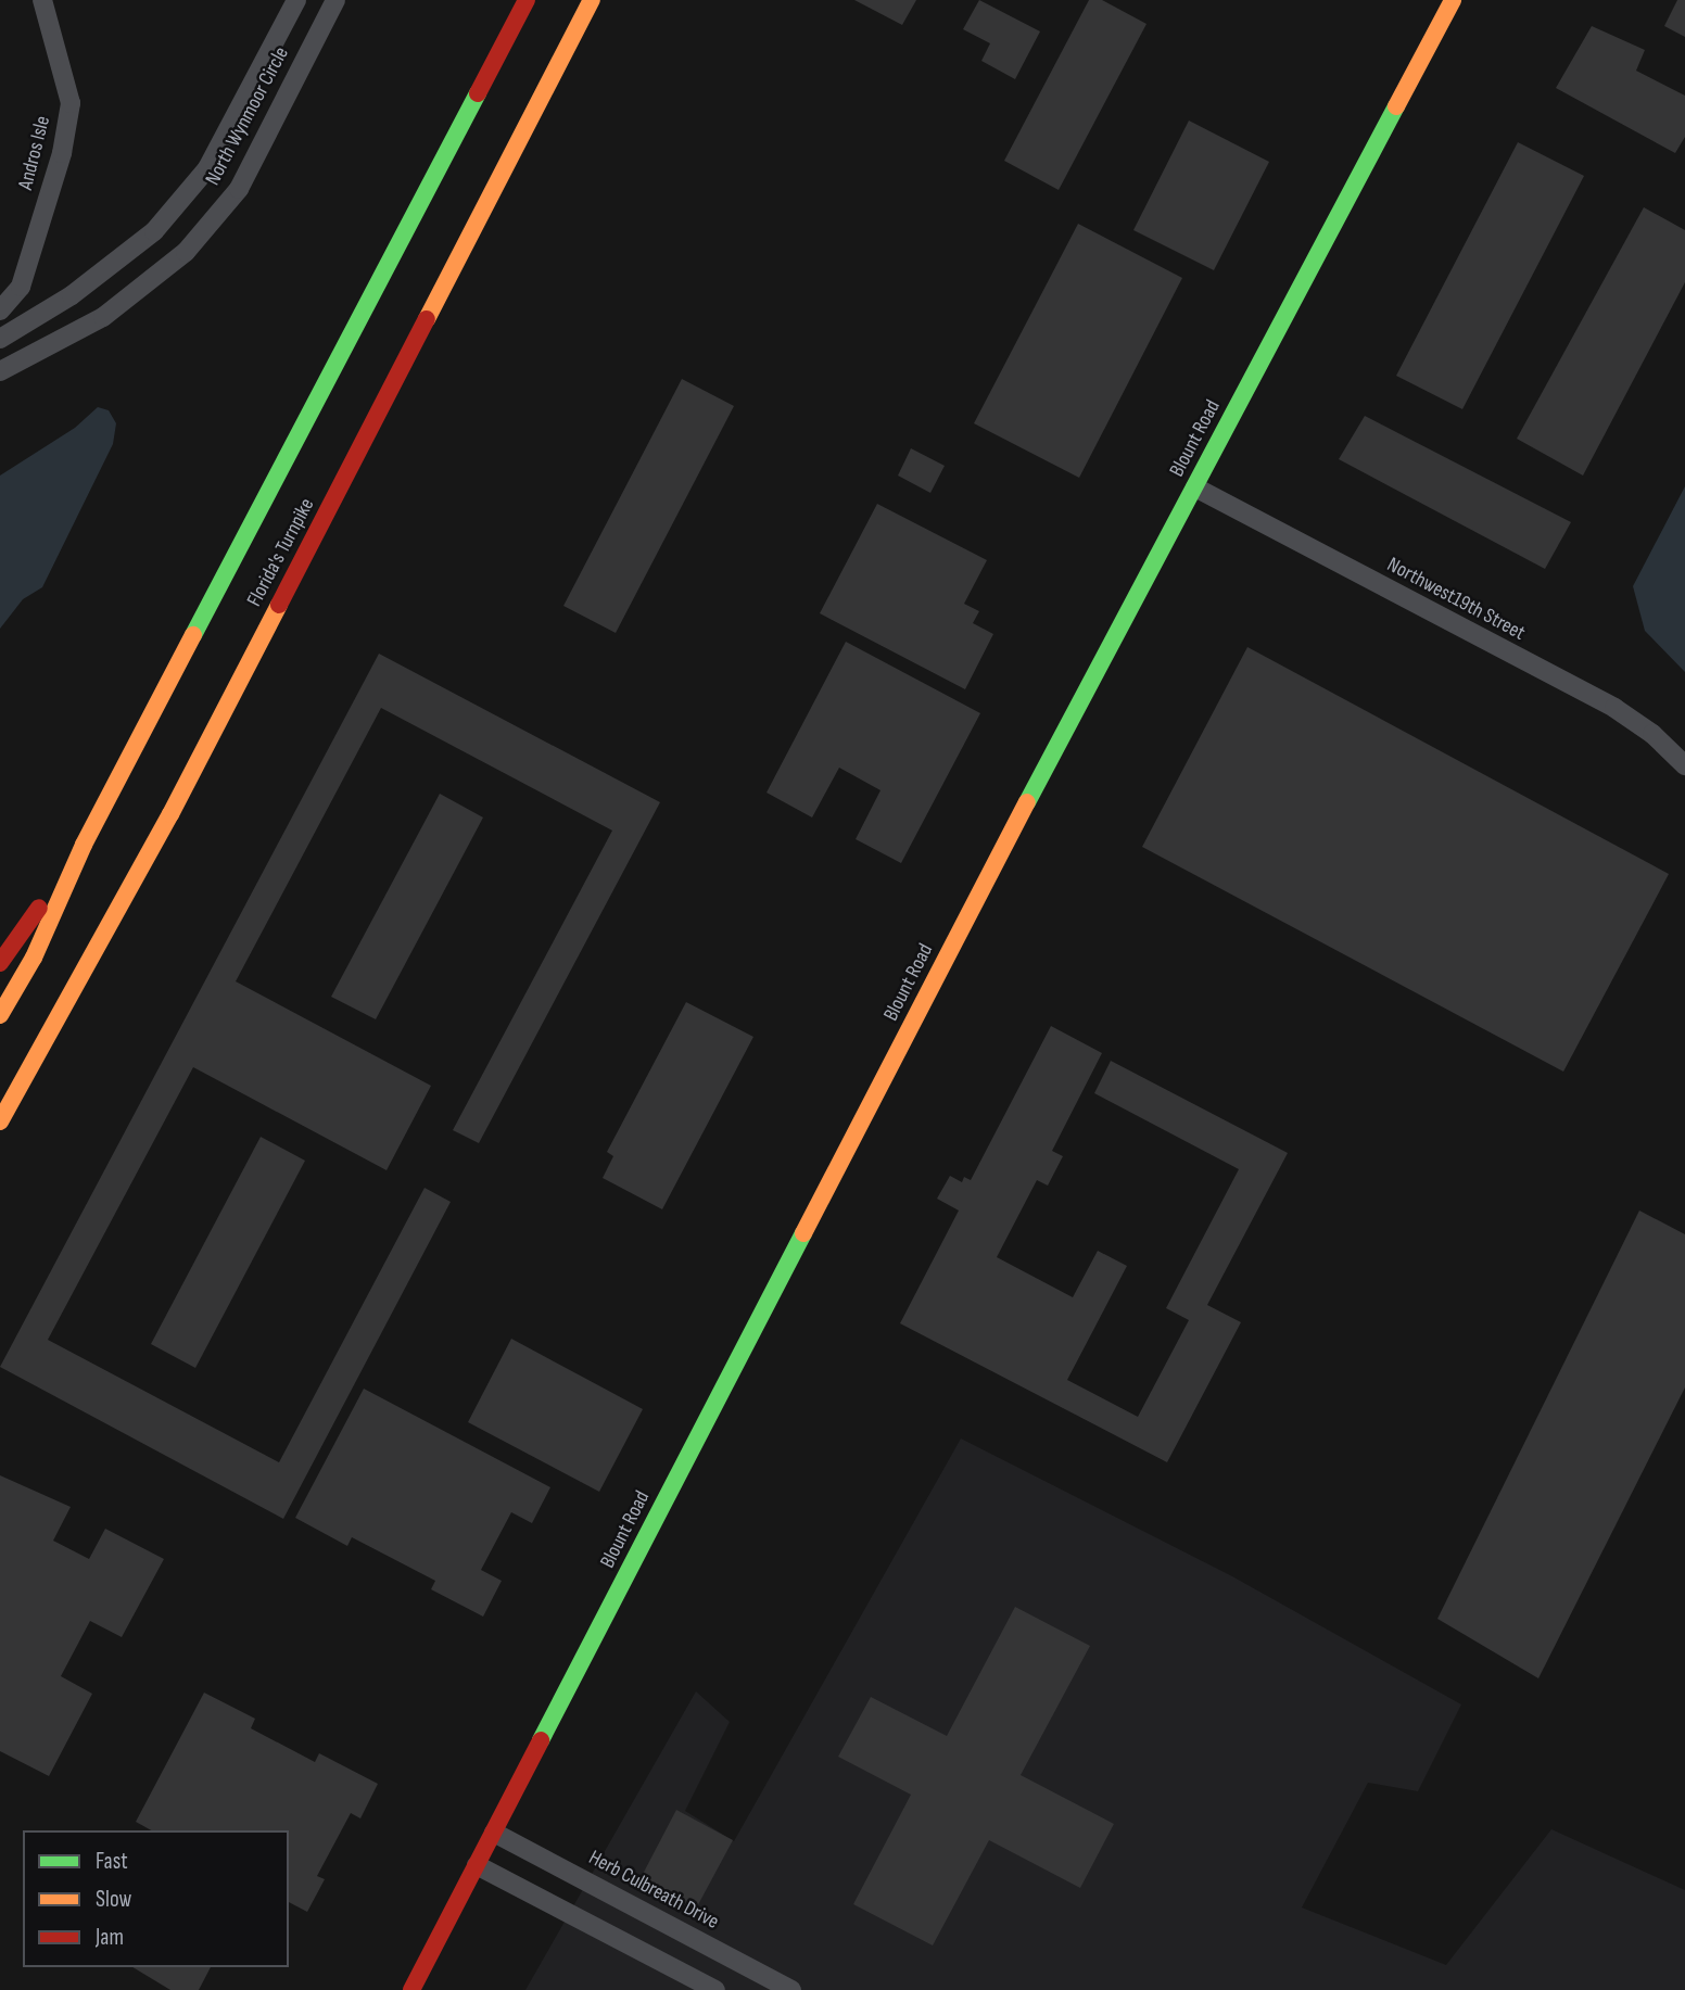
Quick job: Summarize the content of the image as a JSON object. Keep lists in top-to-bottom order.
{
  "streets": {
    "main road": ["Blount Road", "Florida's Turnpike"],
    "street": [
      "North Wynmoor Circle",
      "Andros Isle",
      "Northwest19th Street",
      "Herb Culbreath Drive"
    ]
  },
  "crossings": [
    ["Blount Road", "Northwest19th Street"],
    ["Blount Road", "Herb Culbreath Drive"]
  ],
  "legend": ["Fast", "Slow", "Jam"]
}
